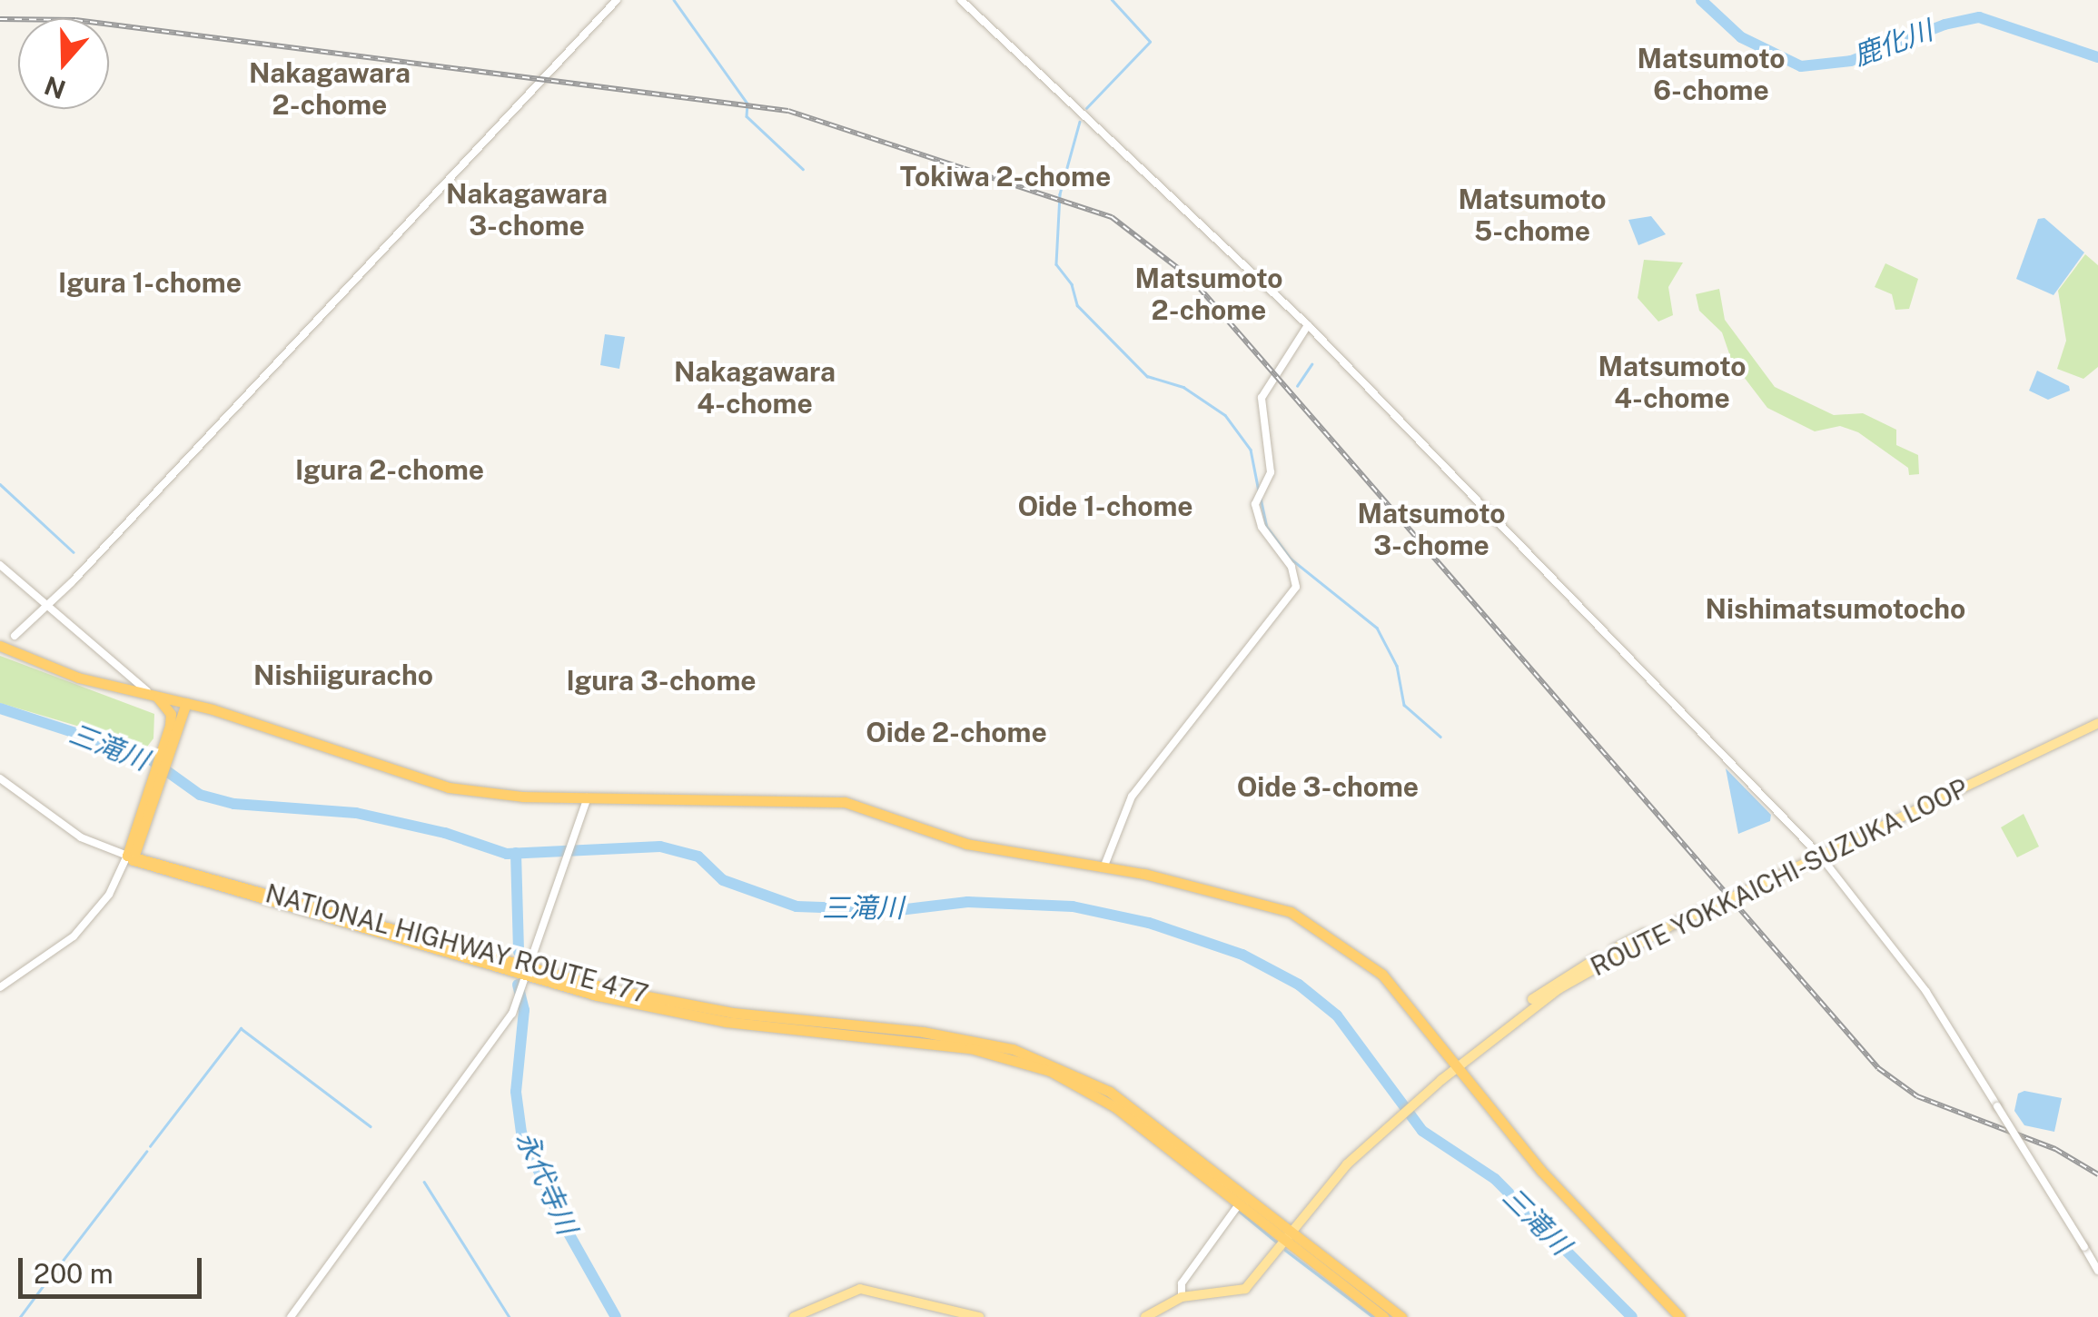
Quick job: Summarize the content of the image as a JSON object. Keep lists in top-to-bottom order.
{
  "streets": {
    "highway": ["NATIONAL HIGHWAY ROUTE 477"],
    "main road": ["ROUTE YOKKAICHI-SUZUKA LOOP"]
  },
  "crossings": [
    ["ROUTE YOKKAICHI-SUZUKA LOOP", "NATIONAL HIGHWAY ROUTE 477"]
  ],
  "districts": [
    "Matsumoto 6-chome",
    "Nakagawara 2-chome",
    "Tokiwa 2-chome",
    "Nakagawara 3-chome",
    "Matsumoto 5-chome",
    "Matsumoto 2-chome",
    "Igura 1-chome",
    "Matsumoto 4-chome",
    "Nakagawara 4-chome",
    "Igura 2-chome",
    "Oide 1-chome",
    "Matsumoto 3-chome",
    "Nishimatsumotocho",
    "Nishiiguracho",
    "Igura 3-chome",
    "Oide 2-chome",
    "Oide 3-chome"
  ],
  "water": ["鹿化川", "三滝川", "永代寺川"],
  "scale_bar": "200 m",
  "north": "bottom"
}
